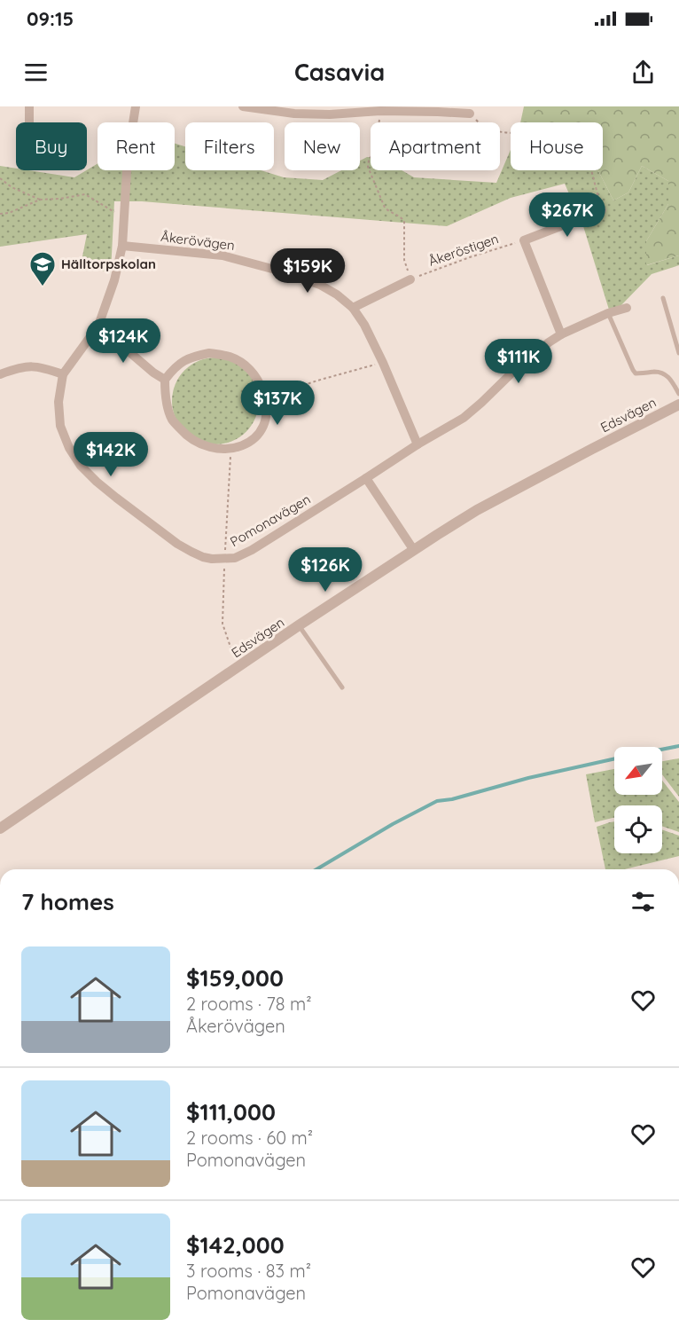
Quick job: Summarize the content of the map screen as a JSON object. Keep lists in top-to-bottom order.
{
  "streets": {
    "street": ["Åkerövägen", "Edsvägen", "Pomonavägen"],
    "path": ["Åkeröstigen"]
  },
  "crossings": [
    ["Åkerövägen", "Pomonavägen"]
  ],
  "places": {
    "school or university": ["Hälltorpskolan"]
  },
  "north": "bottom left",
  "page": {
    "status": "09:15",
    "header": "Casavia",
    "chip": [
      "Buy",
      "Rent",
      "Filters",
      "New",
      "Apartment",
      "House"
    ],
    "price": [
      "$267K",
      "$159K",
      "$124K",
      "$111K",
      "$137K",
      "$142K",
      "$126K"
    ],
    "heading": "7 homes",
    "list": [
      {
        "name": "$159,000",
        "note": "2 rooms · 78 m² · Åkerövägen"
      },
      {
        "name": "$111,000",
        "note": "2 rooms · 60 m² · Pomonavägen"
      },
      {
        "name": "$142,000",
        "note": "3 rooms · 83 m² · Pomonavägen"
      }
    ]
  }
}
